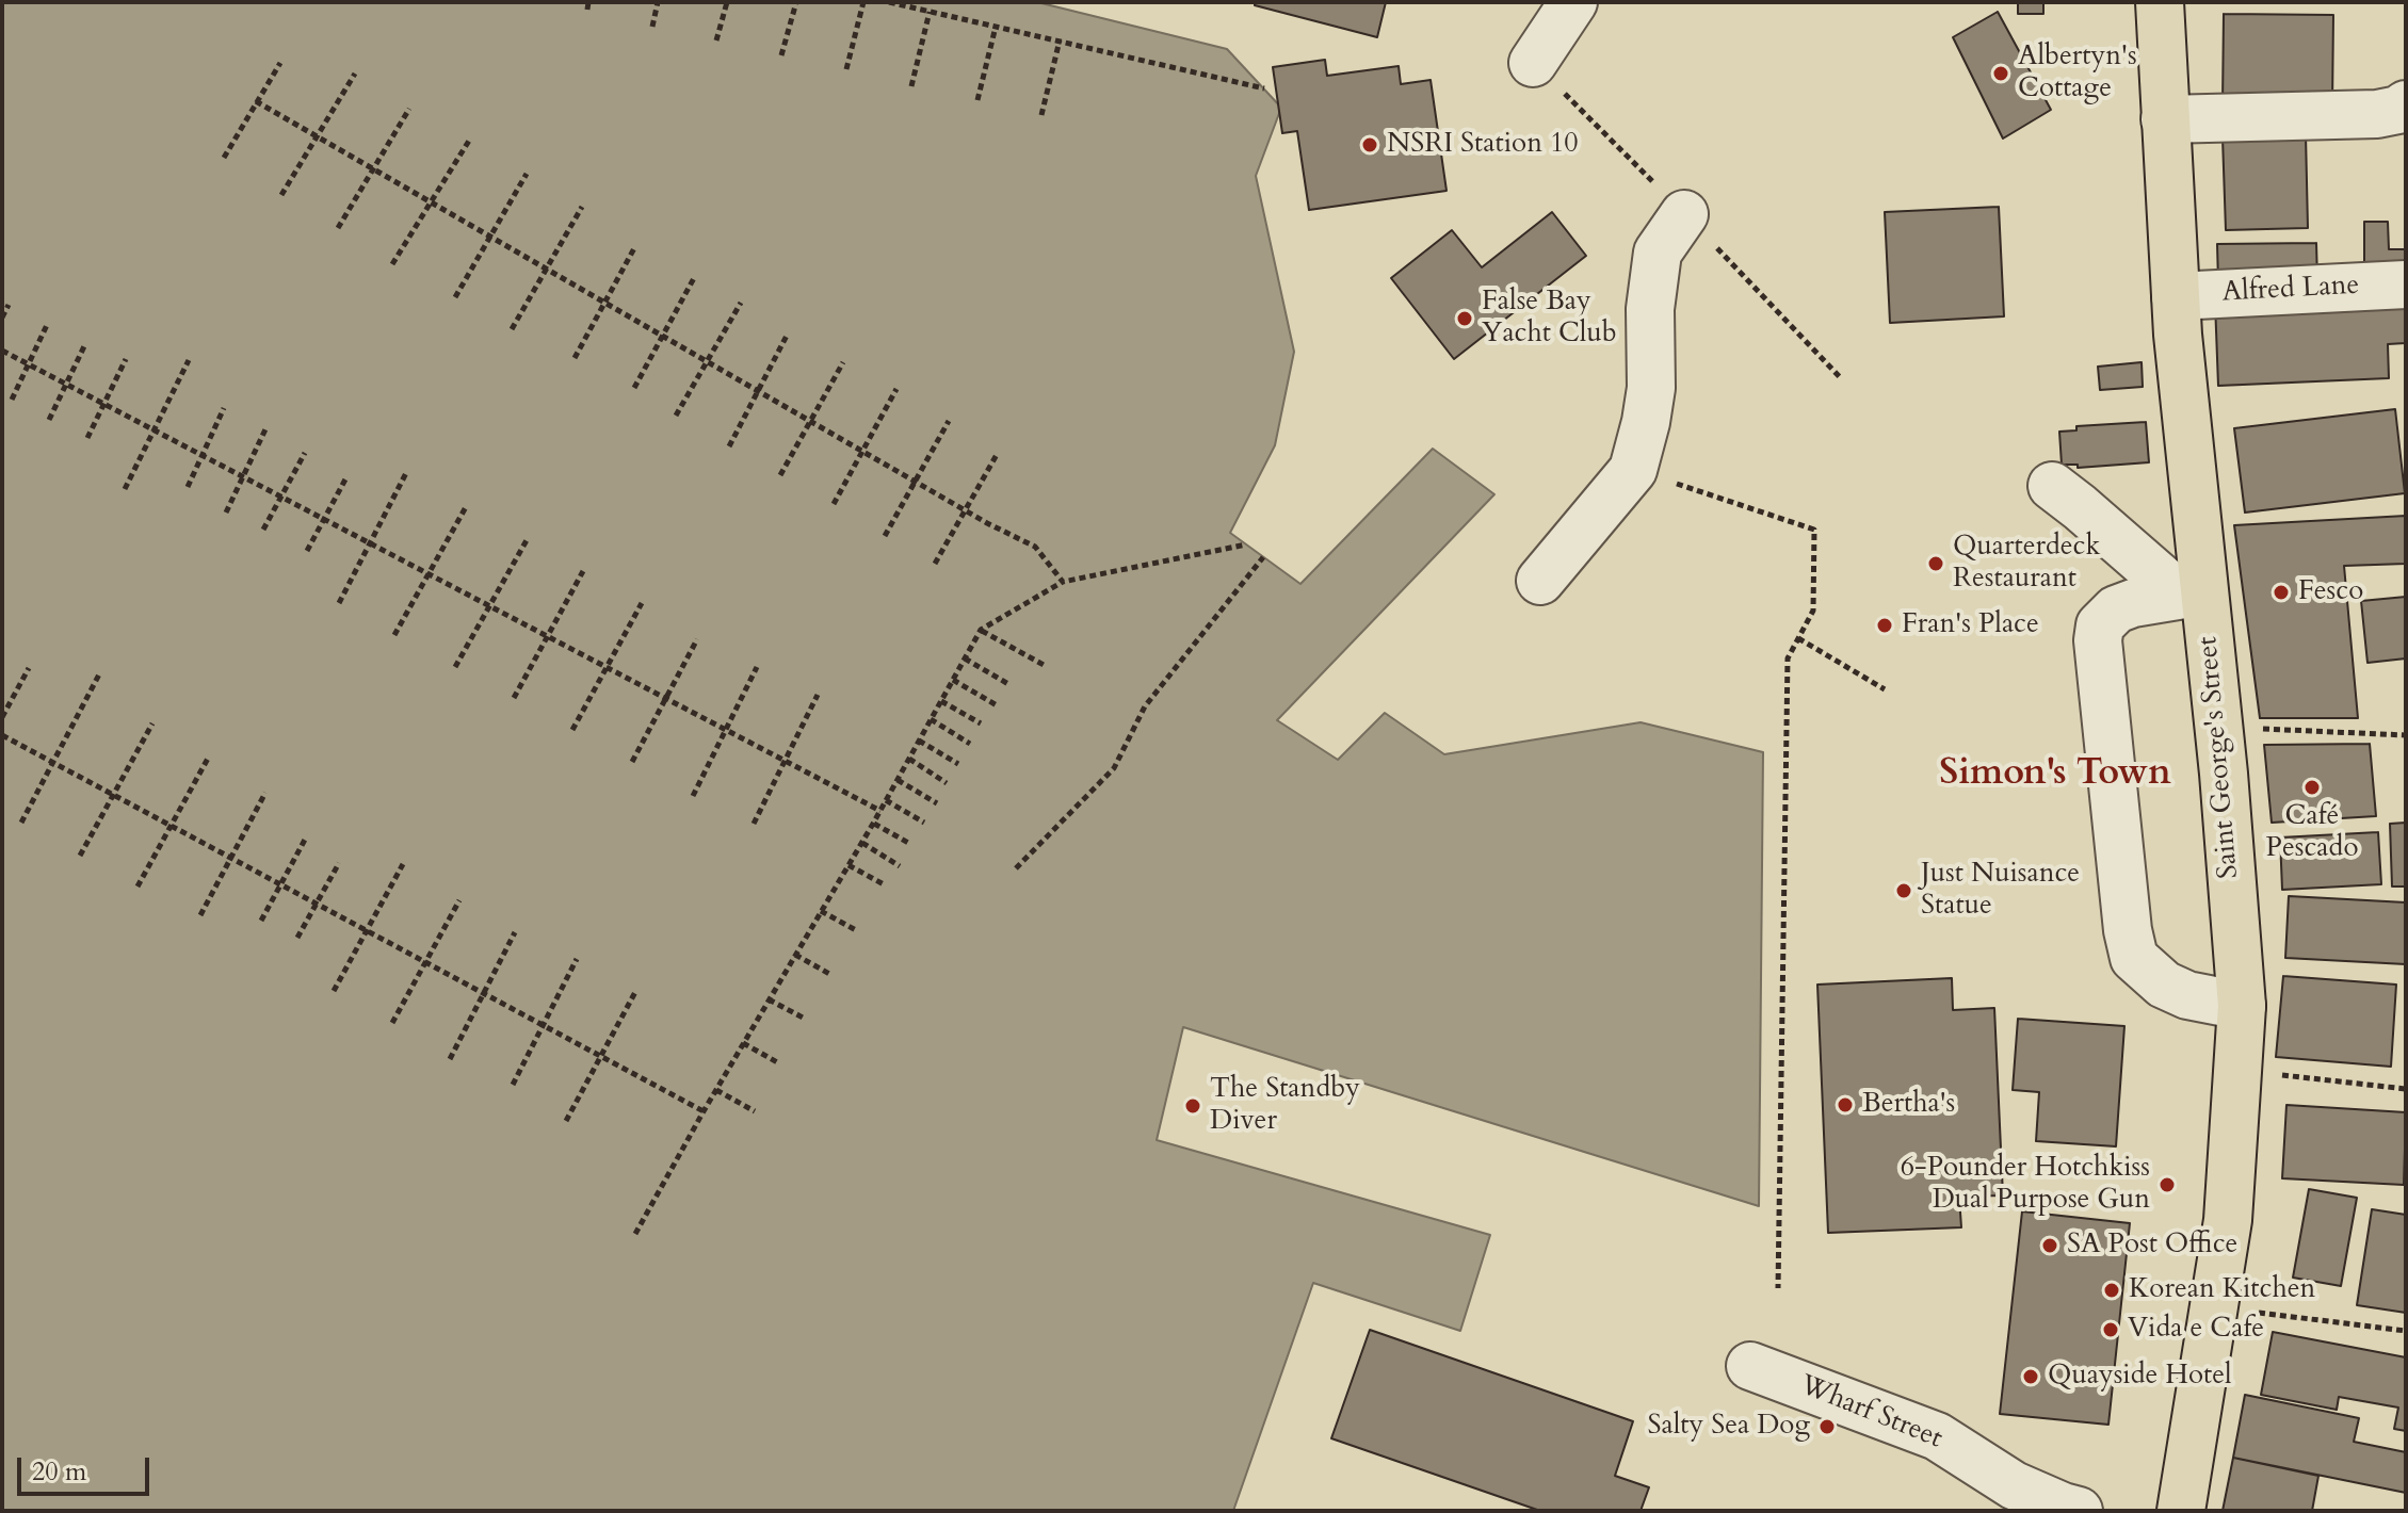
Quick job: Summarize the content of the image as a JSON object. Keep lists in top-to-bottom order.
{
  "streets": {
    "main road": ["Saint George's Street"],
    "street": ["Alfred Lane", "Wharf Street"]
  },
  "crossings": [
    ["Alfred Lane", "Saint George's Street"]
  ],
  "districts": ["Simon's Town"],
  "places": [
    "Albertyn's Cottage",
    "NSRI Station 10",
    "False Bay Yacht Club",
    "Quarterdeck Restaurant",
    "Fesco",
    "Fran's Place",
    "Café Pescado",
    "Just Nuisance Statue",
    "Bertha's",
    "The Standby Diver",
    "6-Pounder Hotchkiss Dual Purpose Gun",
    "SA Post Office",
    "Korean Kitchen",
    "Vida e Cafe",
    "Quayside Hotel",
    "Salty Sea Dog"
  ],
  "scale_bar": "20 m"
}
